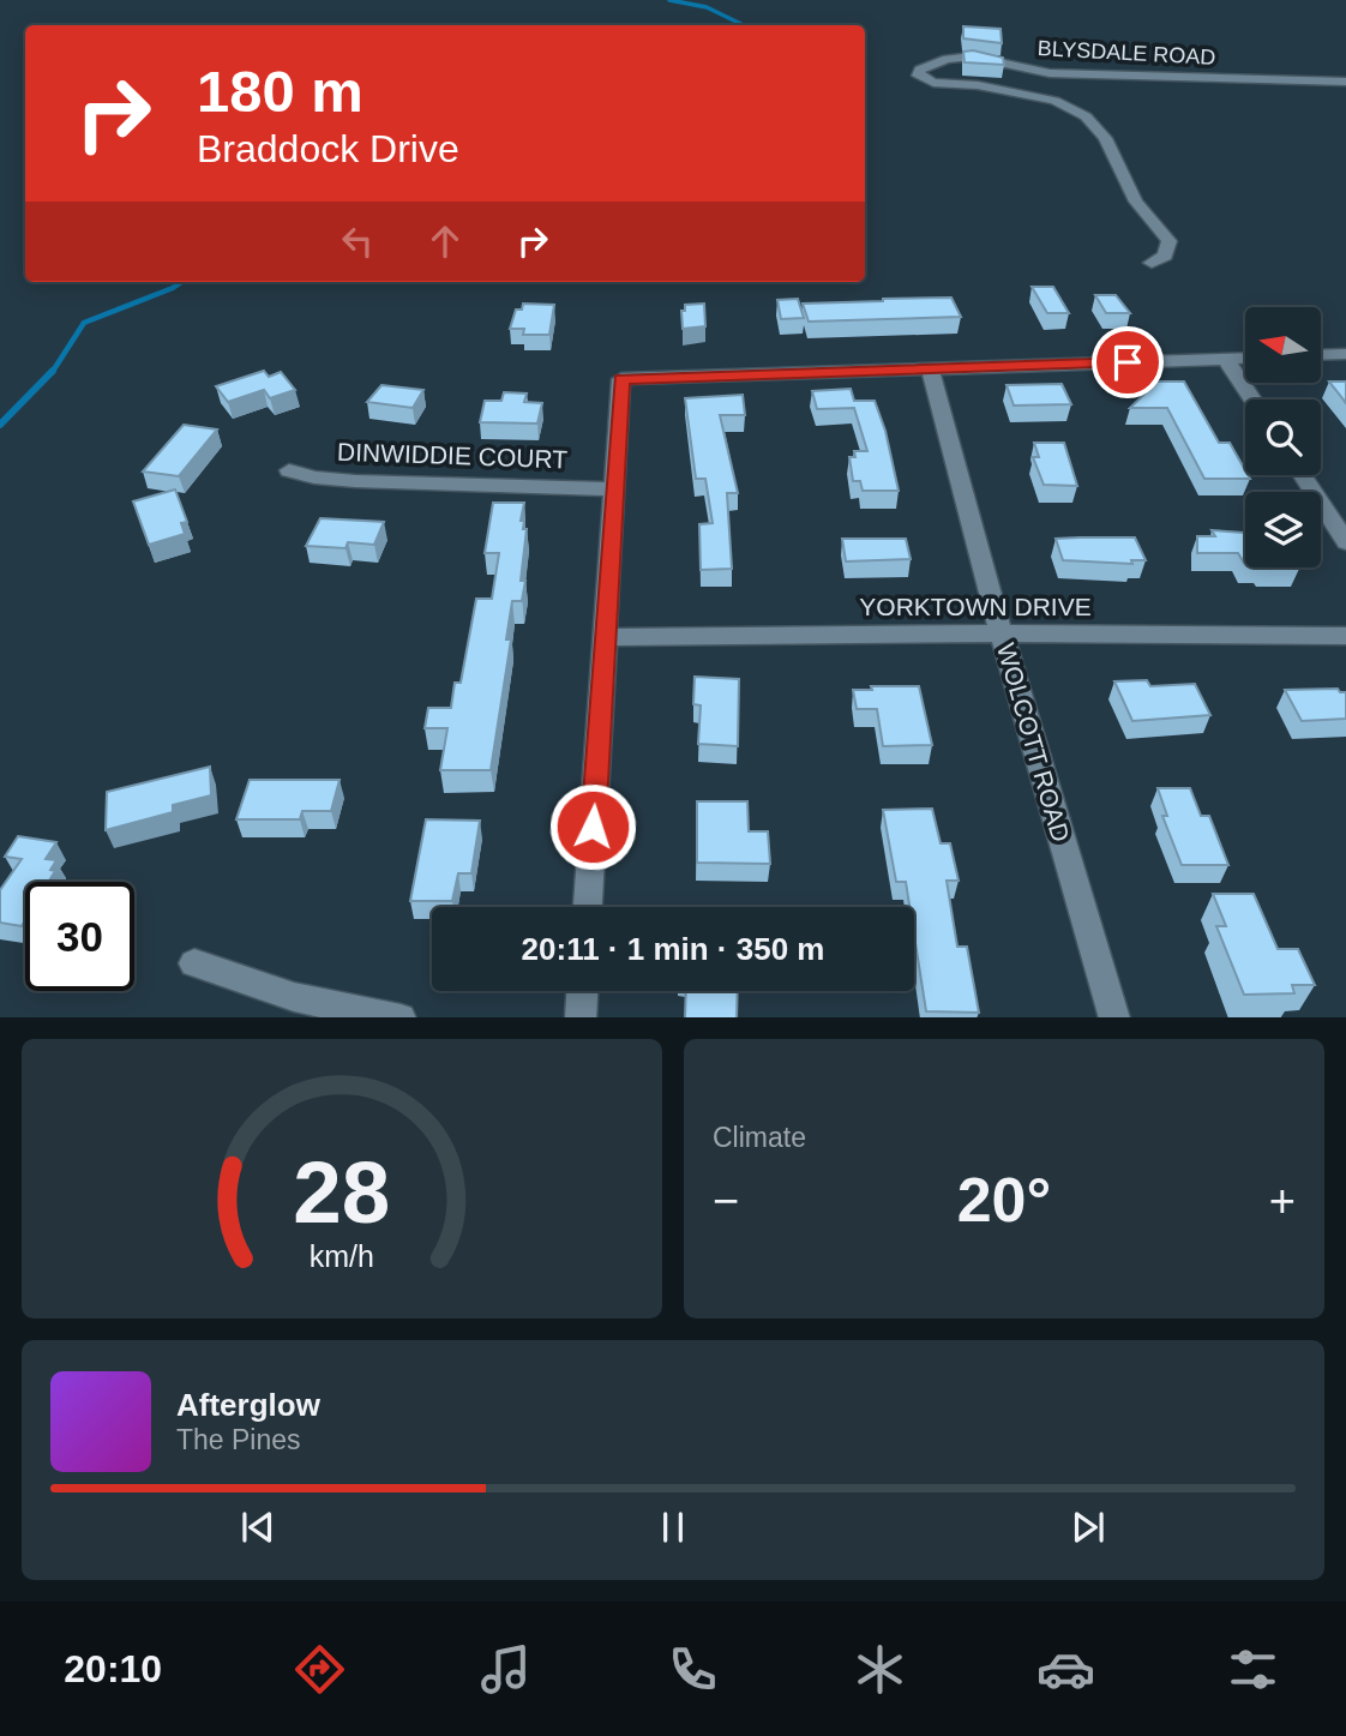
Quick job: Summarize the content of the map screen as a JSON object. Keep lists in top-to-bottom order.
{
  "streets": {
    "street": [
      "BLYSDALE ROAD",
      "DINWIDDIE COURT",
      "YORKTOWN DRIVE",
      "WOLCOTT ROAD"
    ]
  },
  "crossings": [
    ["YORKTOWN DRIVE", "WOLCOTT ROAD"]
  ],
  "north": "left",
  "page": {
    "turn": ["180 m", "Braddock Drive"],
    "limit": "30",
    "trip": "20:11 · 1 min · 350 m",
    "tile": "Climate",
    "heat": ["−", "20°", "+"],
    "song": ["Afterglow", "The Pines"],
    "tabs": "20:10",
    "gauge": ["28", "km/h"]
  }
}
